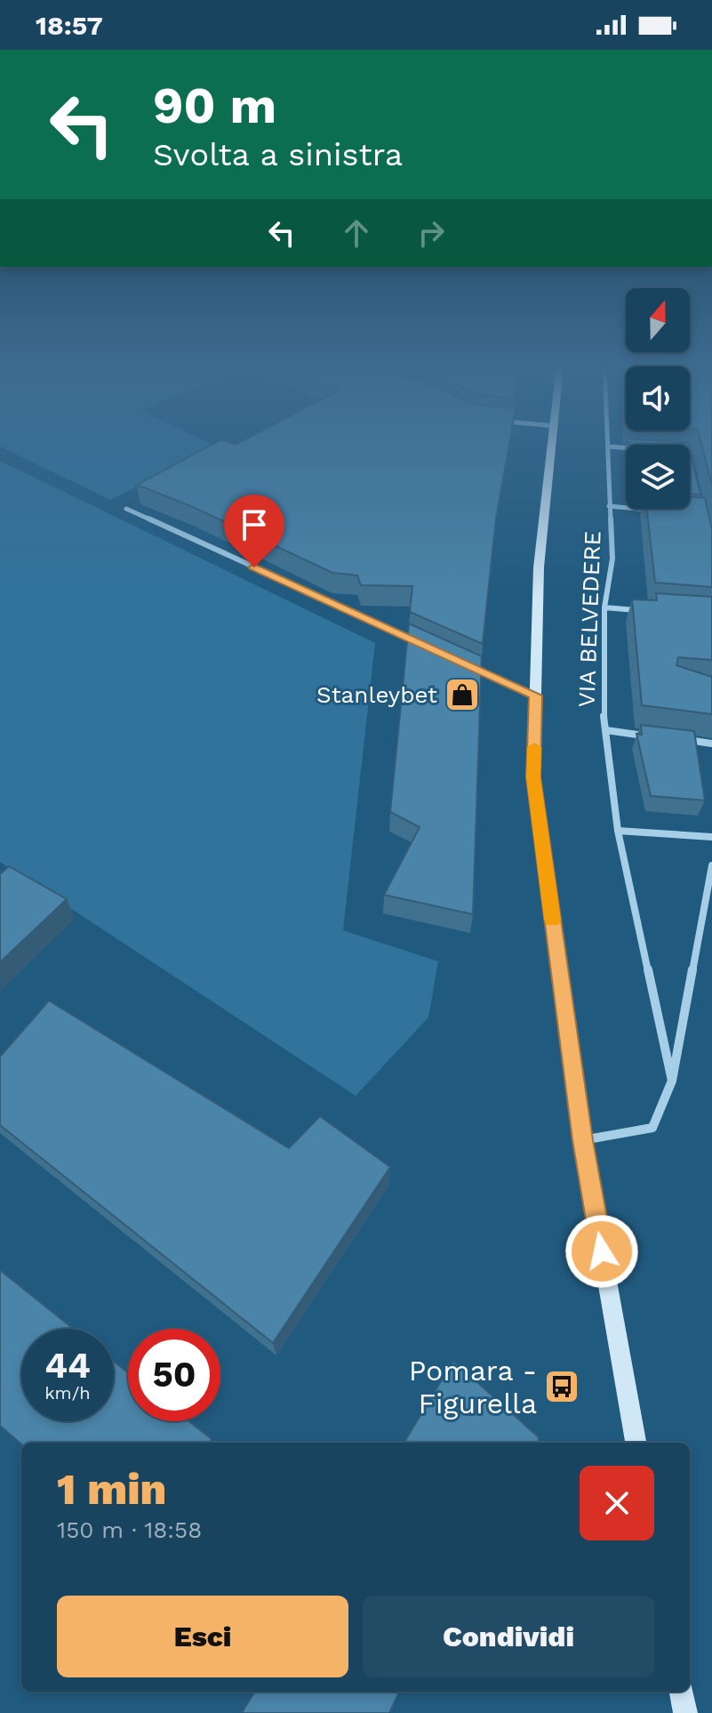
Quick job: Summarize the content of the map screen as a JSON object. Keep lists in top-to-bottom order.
{
  "streets": {
    "street": ["VIA BELVEDERE"]
  },
  "places": {
    "shop": ["Stanleybet"],
    "bus stop": ["Pomara - Figurella"]
  },
  "north": "top",
  "page": {
    "status": "18:57",
    "turn": ["90 m", "Svolta a sinistra"],
    "speed": "44 km/h",
    "limit": "50",
    "heading": ["1 min", "150 m · 18:58"],
    "buttons": ["Esci", "Condividi"]
  }
}
